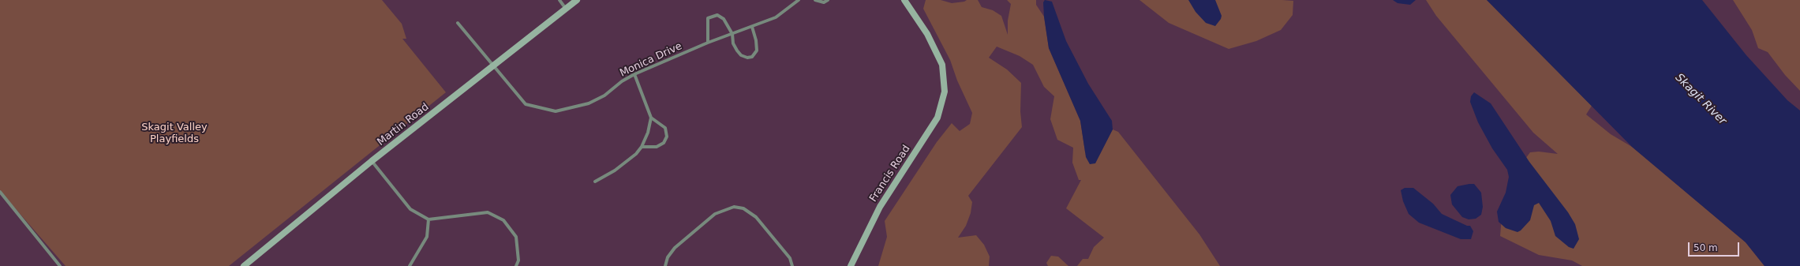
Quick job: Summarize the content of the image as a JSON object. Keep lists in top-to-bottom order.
{
  "streets": {
    "street": ["Monica Drive", "Martin Road", "Francis Road"]
  },
  "crossings": [
    ["Monica Drive", "Martin Road"]
  ],
  "water": ["Skagit River"],
  "parks": ["Skagit Valley Playfields"],
  "scale_bar": "50 m"
}
